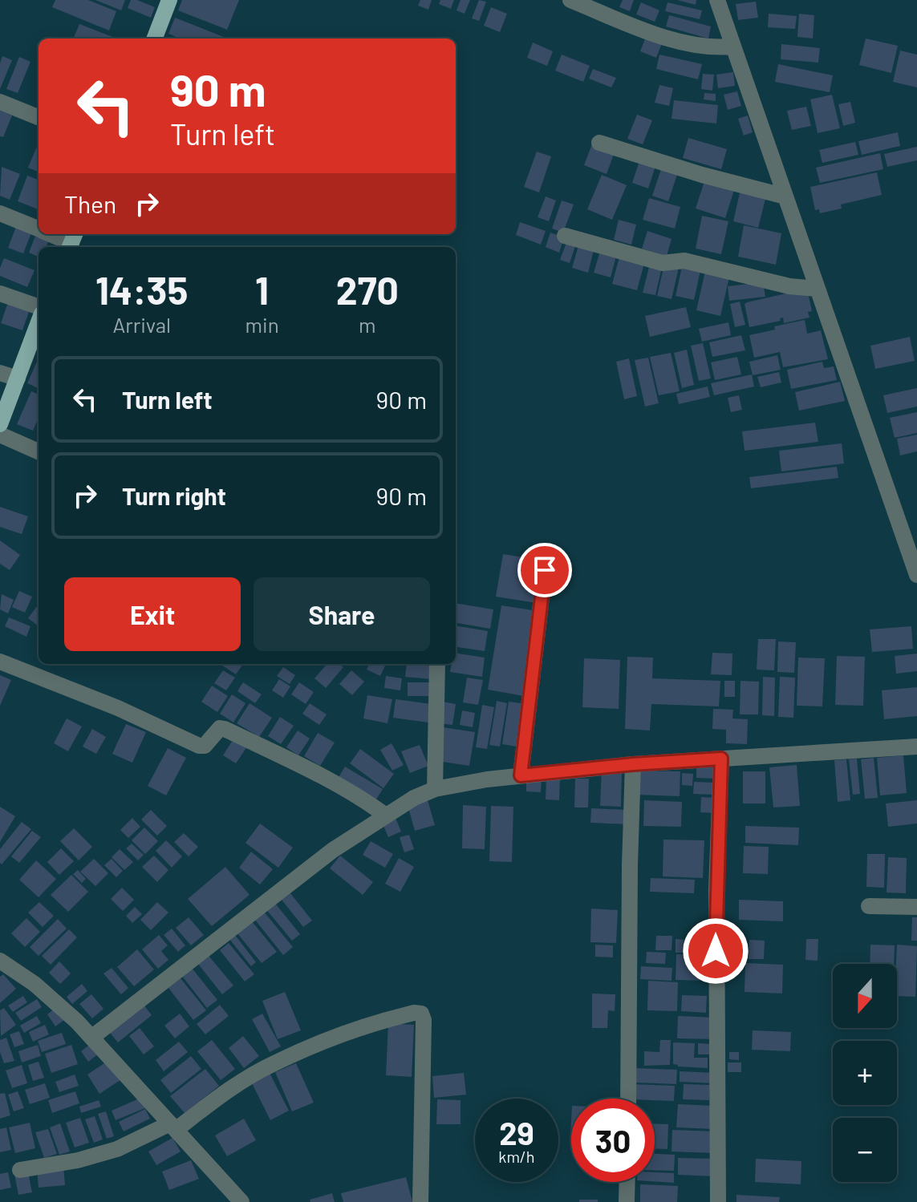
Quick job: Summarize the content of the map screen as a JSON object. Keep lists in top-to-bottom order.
{
  "north": "bottom",
  "page": {
    "turn": ["90 m", "Turn left"],
    "then": "Then",
    "eta": [
      "14:35",
      "Arrival",
      "1",
      "min",
      "270",
      "m"
    ],
    "list": [
      {
        "name": "Turn left",
        "value": "90 m"
      },
      {
        "name": "Turn right",
        "value": "90 m"
      }
    ],
    "buttons": ["Exit", "Share"],
    "map_buttons": ["+", "−"],
    "speed": "29 km/h",
    "limit": "30"
  }
}
